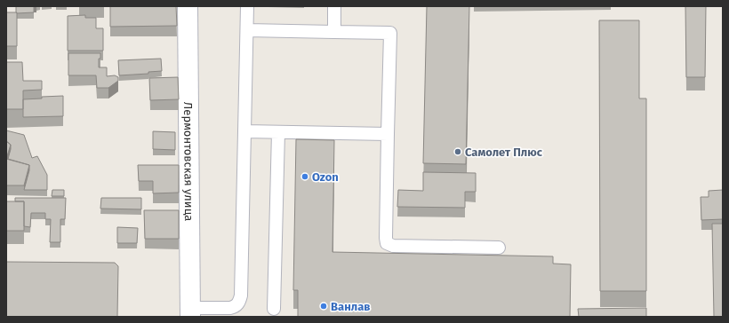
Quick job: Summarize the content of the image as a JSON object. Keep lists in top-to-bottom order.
{
  "streets": {
    "street": ["Лермонтовская улица"]
  },
  "places": ["Самолет Плюс", "Ozon", "Ванлав"]
}
